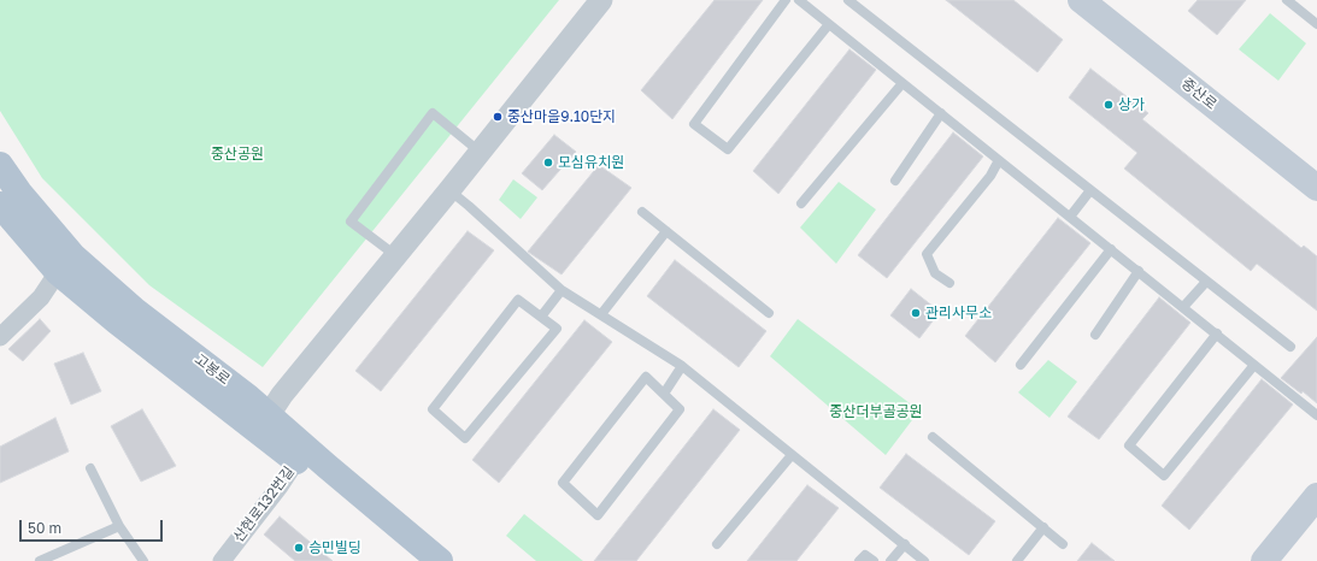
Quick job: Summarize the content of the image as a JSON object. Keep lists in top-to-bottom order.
{
  "streets": {
    "main road": ["중산로", "고봉로"],
    "street": ["산현로132번길"]
  },
  "crossings": [
    ["고봉로", "산현로132번길"]
  ],
  "parks": ["중산공원", "중산더부골공원"],
  "places": [
    "상가",
    "중산마을9.10단지",
    "모심유치원",
    "관리사무소",
    "승민빌딩"
  ],
  "scale_bar": "50 m"
}
